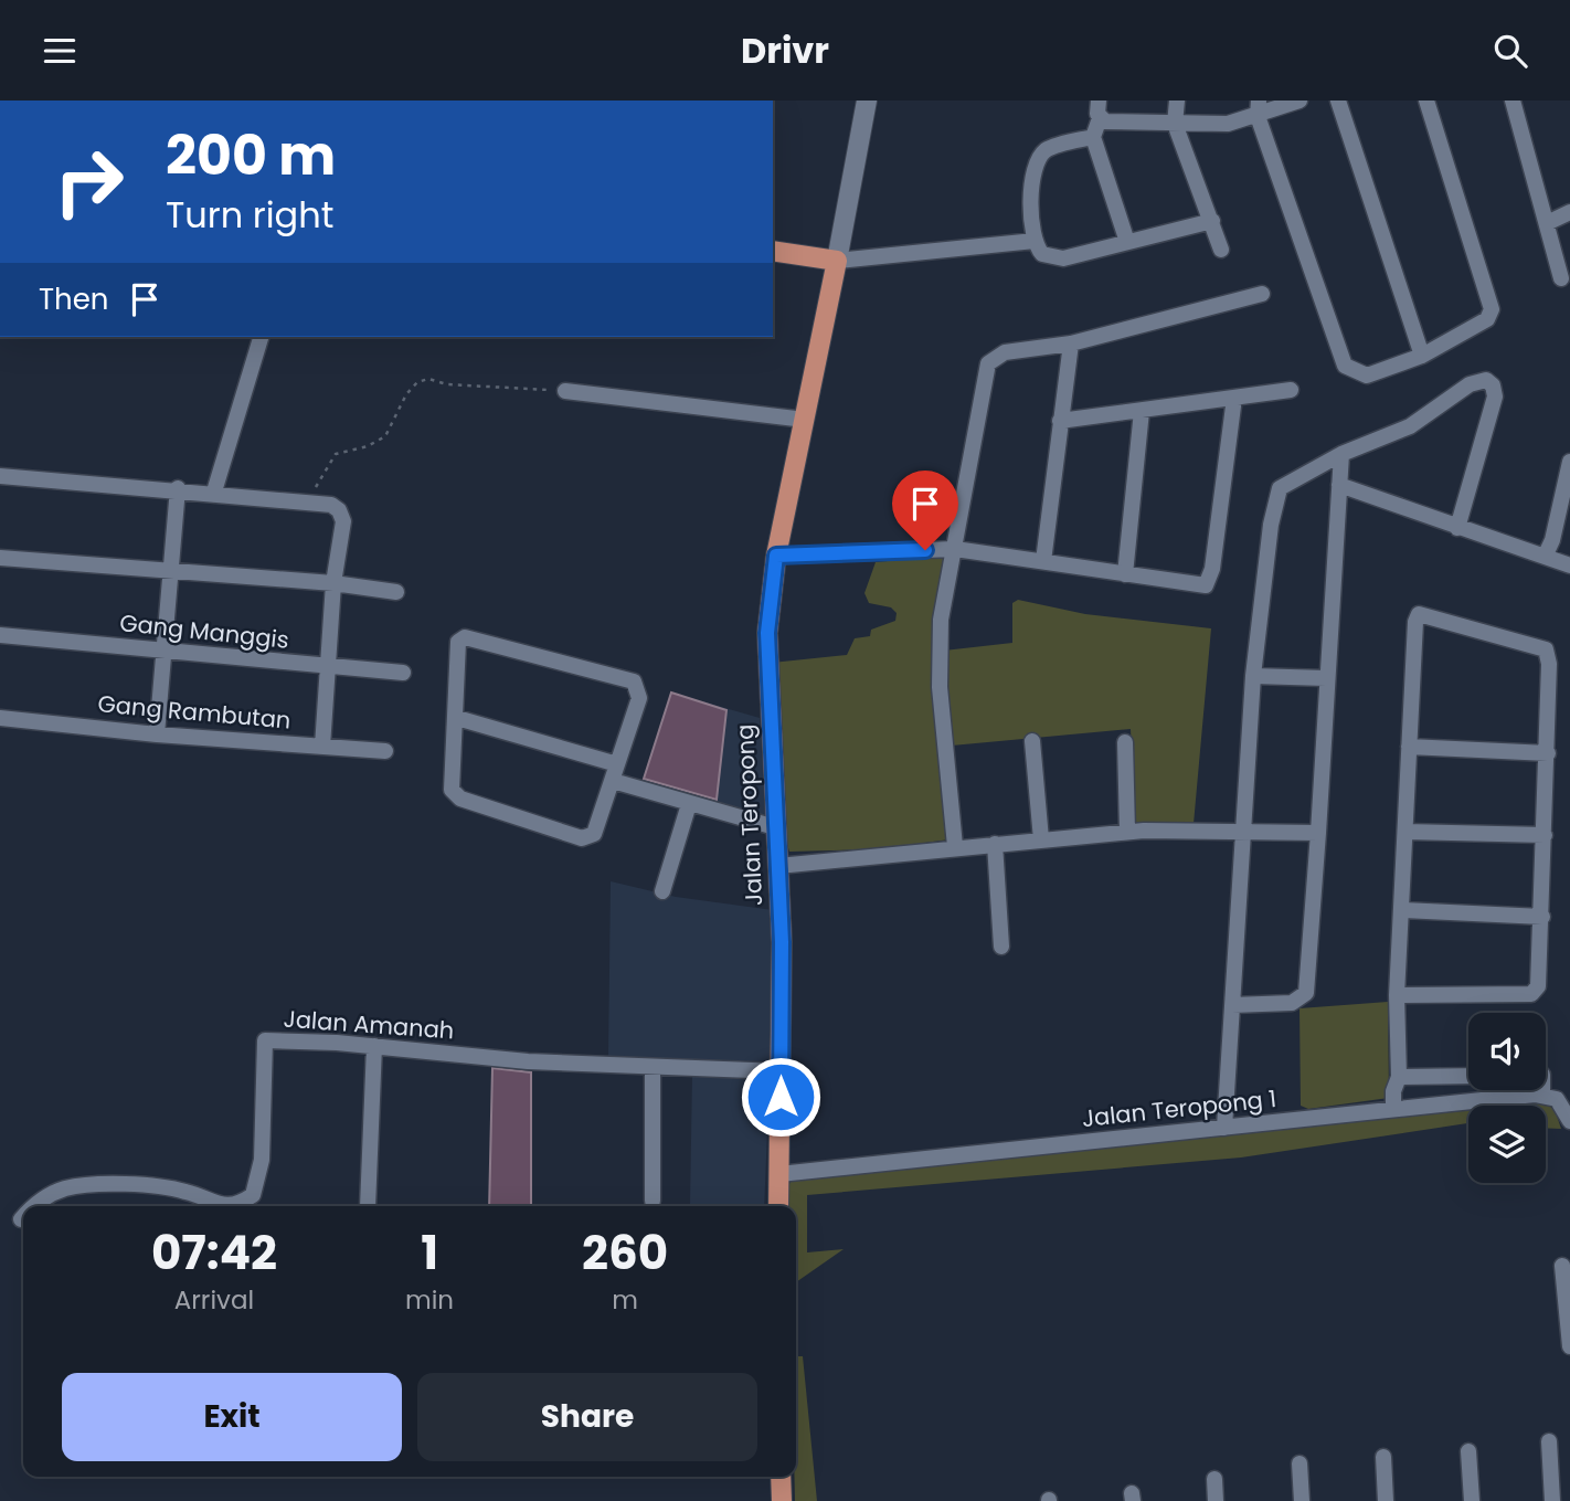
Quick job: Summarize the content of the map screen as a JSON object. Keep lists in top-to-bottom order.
{
  "streets": {
    "main road": ["Jalan Teropong"],
    "street": [
      "Gang Manggis",
      "Gang Rambutan",
      "Jalan Amanah",
      "Jalan Teropong 1"
    ]
  },
  "crossings": [
    ["Jalan Teropong", "Jalan Amanah"],
    ["Jalan Teropong", "Jalan Teropong 1"]
  ],
  "page": {
    "header": "Drivr",
    "turn": ["200 m", "Turn right"],
    "then": "Then",
    "eta": [
      "07:42",
      "Arrival",
      "1",
      "min",
      "260",
      "m"
    ],
    "buttons": ["Exit", "Share"]
  }
}
